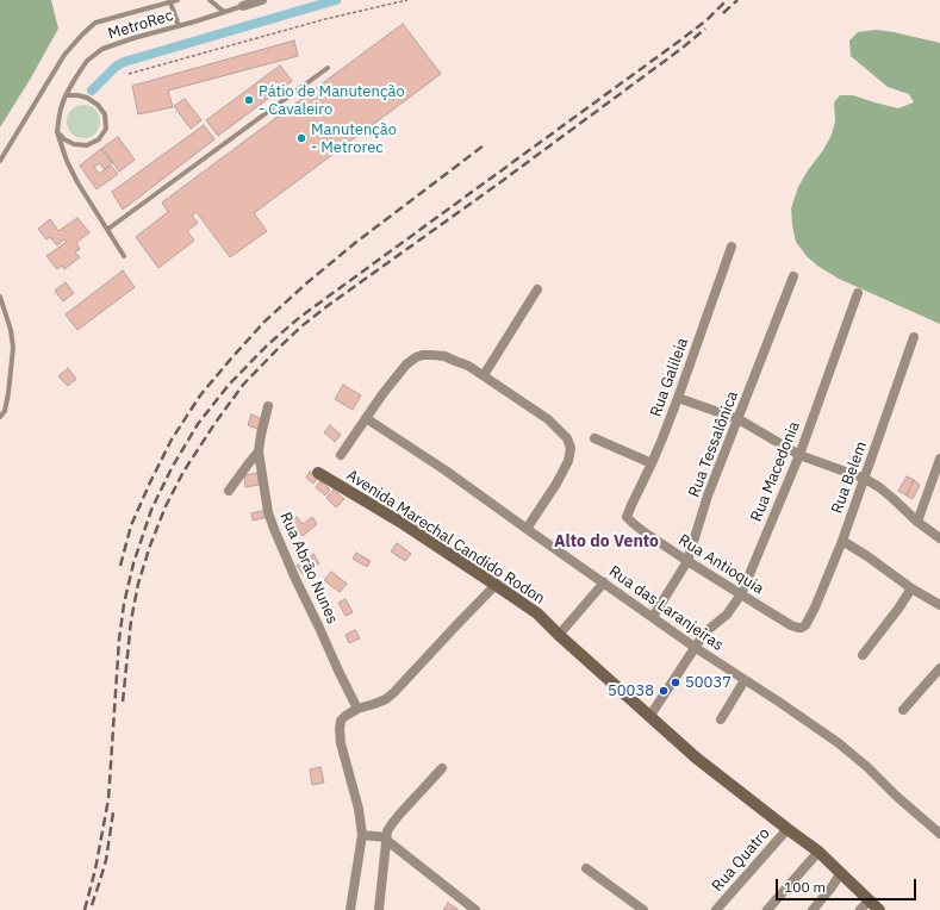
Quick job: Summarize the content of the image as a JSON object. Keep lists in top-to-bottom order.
{
  "streets": {
    "street": [
      "Rua Galileia",
      "Rua Tessalônica",
      "Rua Macedonia",
      "Rua Belem",
      "Avenida Marechal Candido Rodon",
      "Rua Antioquia",
      "Rua Abrão Nunes",
      "Rua das Laranjeiras",
      "Rua Quatro"
    ],
    "lane": ["MetroRec"]
  },
  "crossings": [
    ["Rua Galileia", "Rua Antioquia"],
    ["Rua Tessalônica", "Rua Antioquia"],
    ["Rua Tessalônica", "Rua das Laranjeiras"],
    ["Rua Macedonia", "Avenida Marechal Candido Rodon"],
    ["Rua Macedonia", "Rua Antioquia"],
    ["Rua Macedonia", "Rua das Laranjeiras"],
    ["Rua Belem", "Rua Antioquia"],
    ["Avenida Marechal Candido Rodon", "Rua Quatro"]
  ],
  "districts": ["Alto do Vento"],
  "places": [
    "Pátio de Manutenção - Cavaleiro",
    "Manutenção - Metrorec",
    "50037",
    "50038"
  ],
  "scale_bar": "100 m"
}
